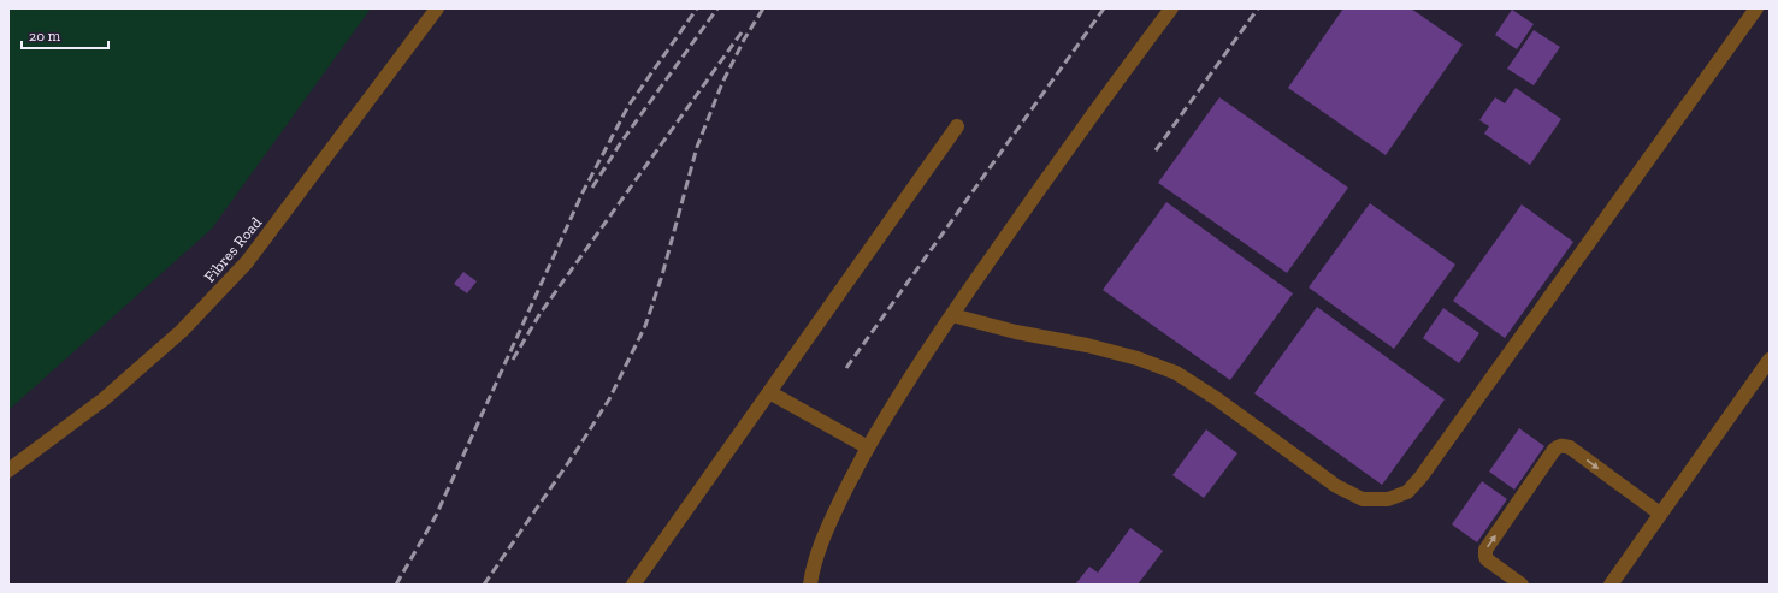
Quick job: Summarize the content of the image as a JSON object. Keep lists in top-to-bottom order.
{
  "streets": {
    "street": ["Fibres Road"]
  },
  "scale_bar": "20 m"
}
